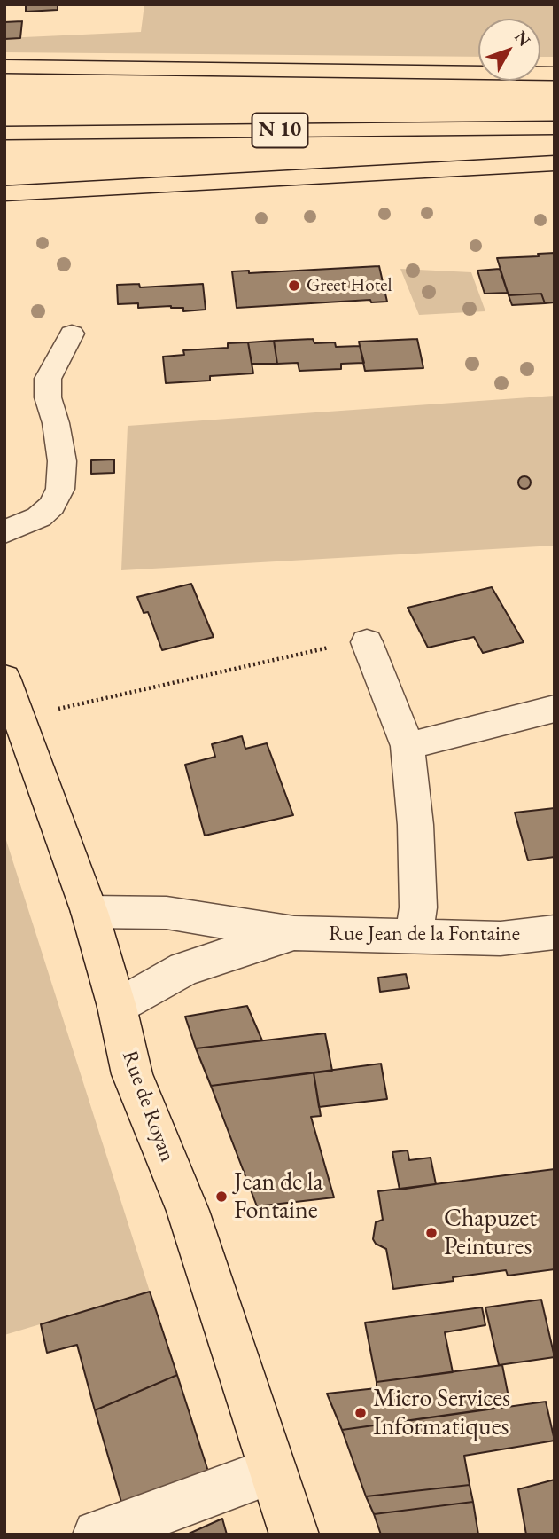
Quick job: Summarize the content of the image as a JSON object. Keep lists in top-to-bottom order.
{
  "streets": {
    "main road": ["N 10", "Rue de Royan"],
    "street": ["Rue Jean de la Fontaine"]
  },
  "crossings": [
    ["Rue Jean de la Fontaine", "Rue de Royan"]
  ],
  "places": [
    "Greet Hotel",
    "Jean de la Fontaine",
    "Chapuzet Peintures",
    "Micro Services Informatiques"
  ],
  "north": "top right"
}
